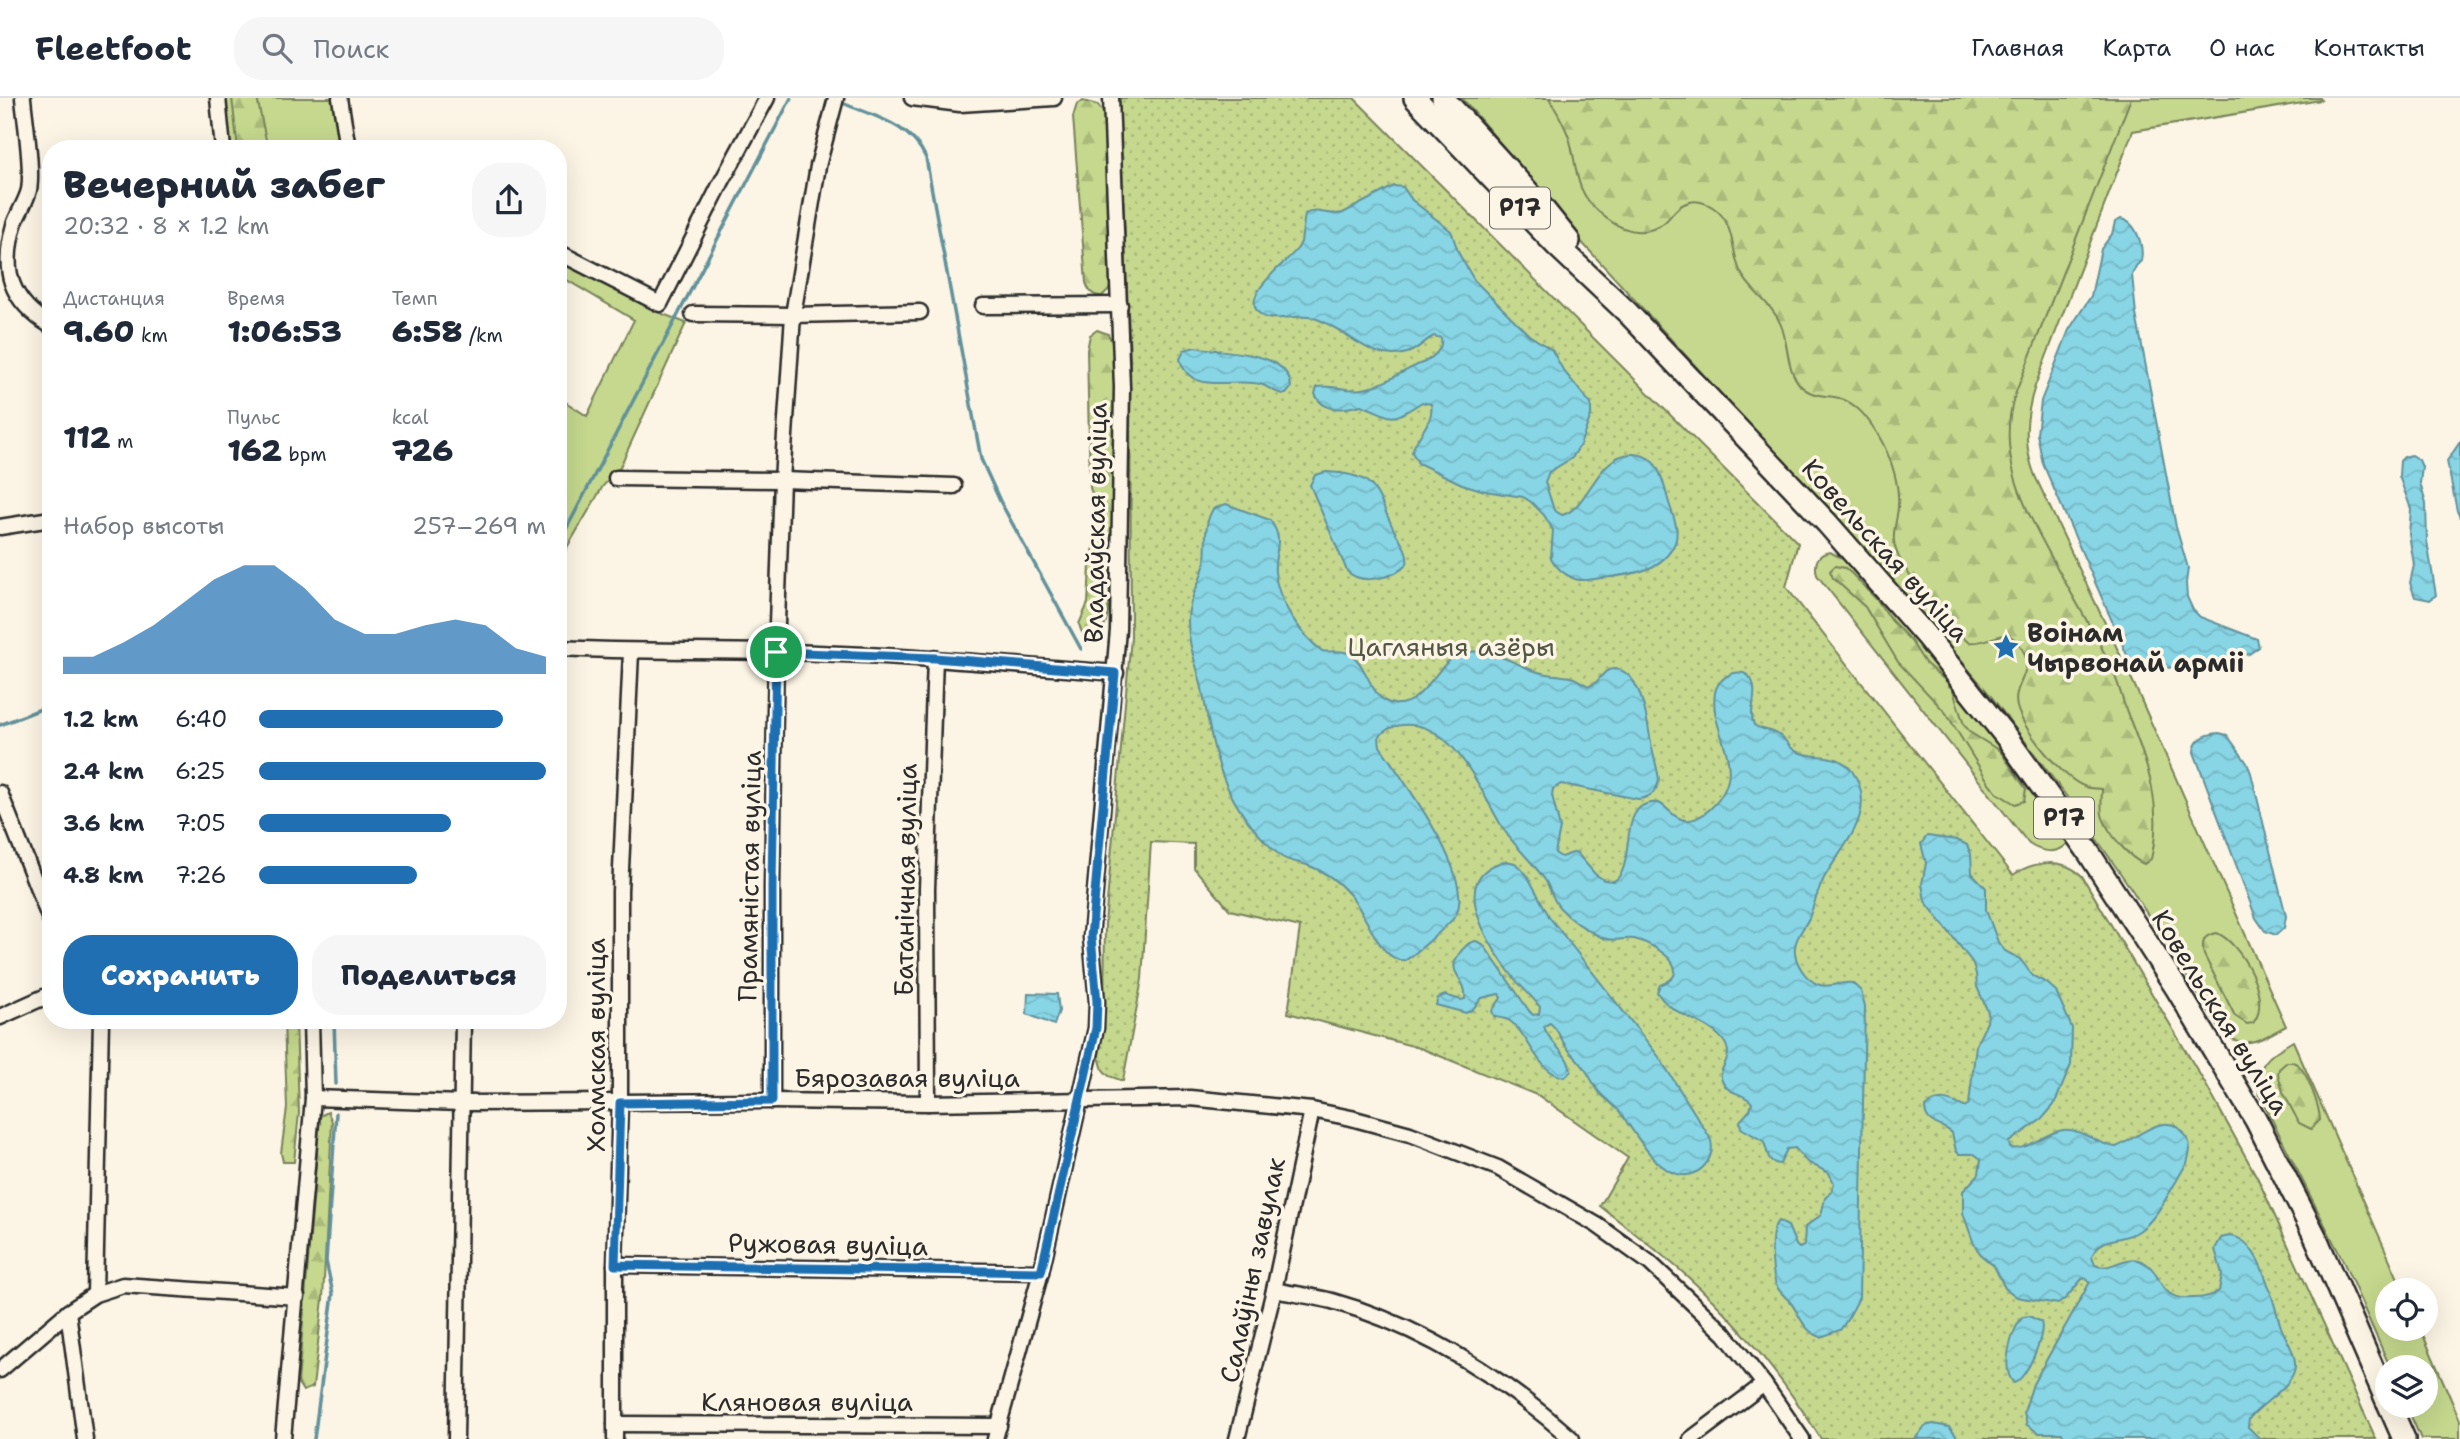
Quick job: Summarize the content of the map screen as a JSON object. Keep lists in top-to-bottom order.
{
  "streets": {
    "highway": ["Р17", "Ковельская вуліца"],
    "street": [
      "Владаўская вуліца",
      "Прамяністая вуліца",
      "Батанічная вуліца",
      "Холмская вуліца",
      "Бярозавая вуліца",
      "Ружовая вуліца",
      "Салаўіны завулак",
      "Кляновая вуліца"
    ]
  },
  "crossings": [
    ["Р17", "Ковельская вуліца"],
    ["Владаўская вуліца", "Бярозавая вуліца"],
    ["Владаўская вуліца", "Ружовая вуліца"],
    ["Владаўская вуліца", "Кляновая вуліца"],
    ["Прамяністая вуліца", "Бярозавая вуліца"],
    ["Батанічная вуліца", "Бярозавая вуліца"],
    ["Холмская вуліца", "Бярозавая вуліца"],
    ["Холмская вуліца", "Ружовая вуліца"],
    ["Холмская вуліца", "Кляновая вуліца"],
    ["Бярозавая вуліца", "Салаўіны завулак"]
  ],
  "parks": ["Цагляныя азёры"],
  "places": {
    "place": ["Воінам Чырвонай арміі"]
  },
  "page": {
    "header": "Fleetfoot",
    "search": "Поиск",
    "nav": [
      "Главная",
      "Карта",
      "О нас",
      "Контакты"
    ],
    "heading": ["Вечерний забег", "20:32 · 8 × 1.2 km"],
    "stats": [
      ["Дистанция", "9.60 km"],
      ["Время", "1:06:53"],
      ["Темп", "6:58 /km"],
      ["112 m"],
      ["Пульс", "162 bpm"],
      ["kcal", "726"]
    ],
    "chart": ["Набор высоты", "257–269 m"],
    "list": [
      {
        "name": "1.2 km",
        "note": "6:40"
      },
      {
        "name": "2.4 km",
        "note": "6:25"
      },
      {
        "name": "3.6 km",
        "note": "7:05"
      },
      {
        "name": "4.8 km",
        "note": "7:26"
      }
    ],
    "buttons": ["Сохранить", "Поделиться"]
  }
}
